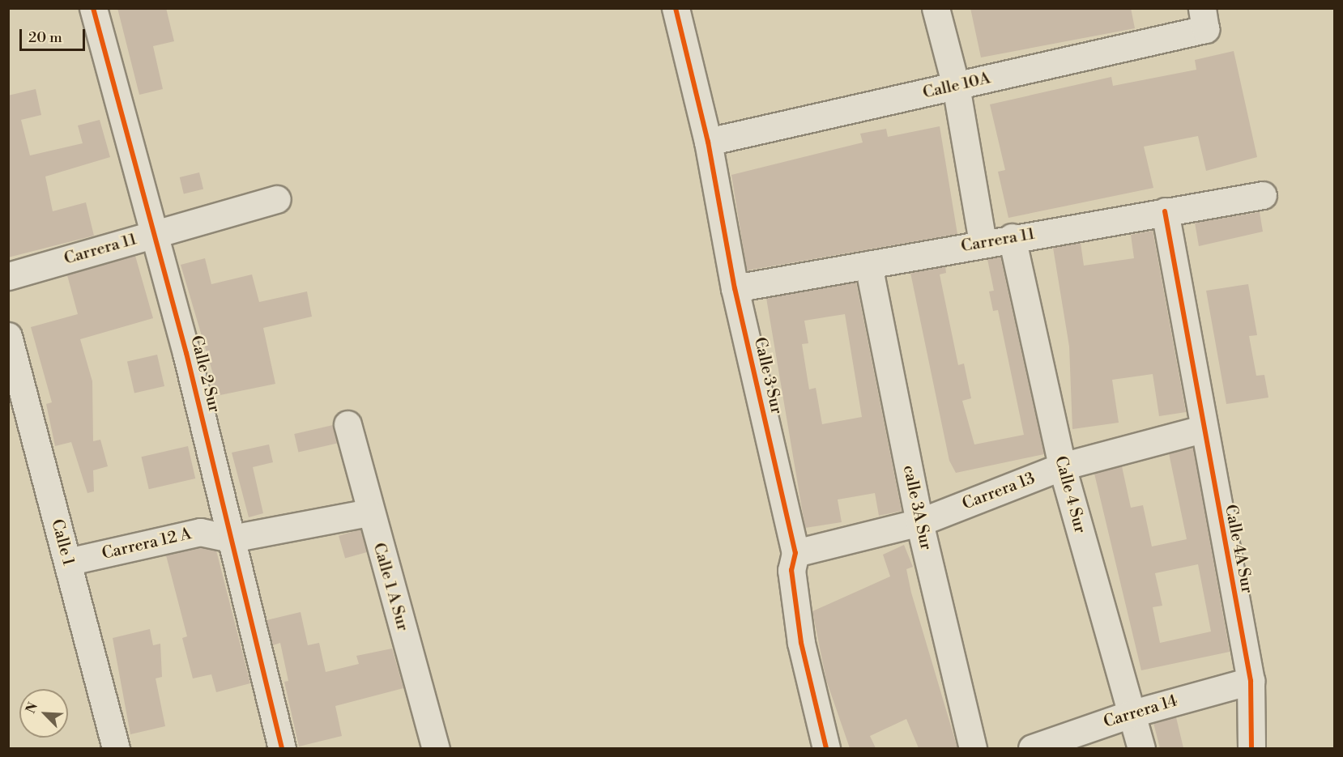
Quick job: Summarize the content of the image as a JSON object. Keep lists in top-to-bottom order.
{
  "streets": {
    "street": [
      "Calle 10A",
      "Carrera 11",
      "Calle 2 Sur",
      "Calle 3 Sur",
      "Carrera 13",
      "Calle 4 Sur",
      "calle 3A Sur",
      "Calle 1",
      "Carrera 12 A",
      "Calle 4A Sur",
      "Calle 1 A Sur",
      "Carrera 14"
    ]
  },
  "crossings": [
    ["Calle 10A", "Calle 3 Sur"],
    ["Carrera 11", "Calle 2 Sur"],
    ["Carrera 11", "Calle 3 Sur"],
    ["Carrera 11", "Calle 4 Sur"],
    ["Carrera 11", "calle 3A Sur"],
    ["Carrera 11", "Calle 4A Sur"],
    ["Calle 2 Sur", "Carrera 12 A"],
    ["Calle 3 Sur", "Carrera 13"],
    ["Carrera 13", "Calle 4 Sur"],
    ["Carrera 13", "calle 3A Sur"],
    ["Carrera 13", "Calle 4A Sur"],
    ["Calle 4 Sur", "Carrera 14"],
    ["Calle 1", "Carrera 12 A"],
    ["Carrera 12 A", "Calle 1 A Sur"],
    ["Calle 4A Sur", "Carrera 14"]
  ],
  "scale_bar": "20 m",
  "north": "top left"
}
